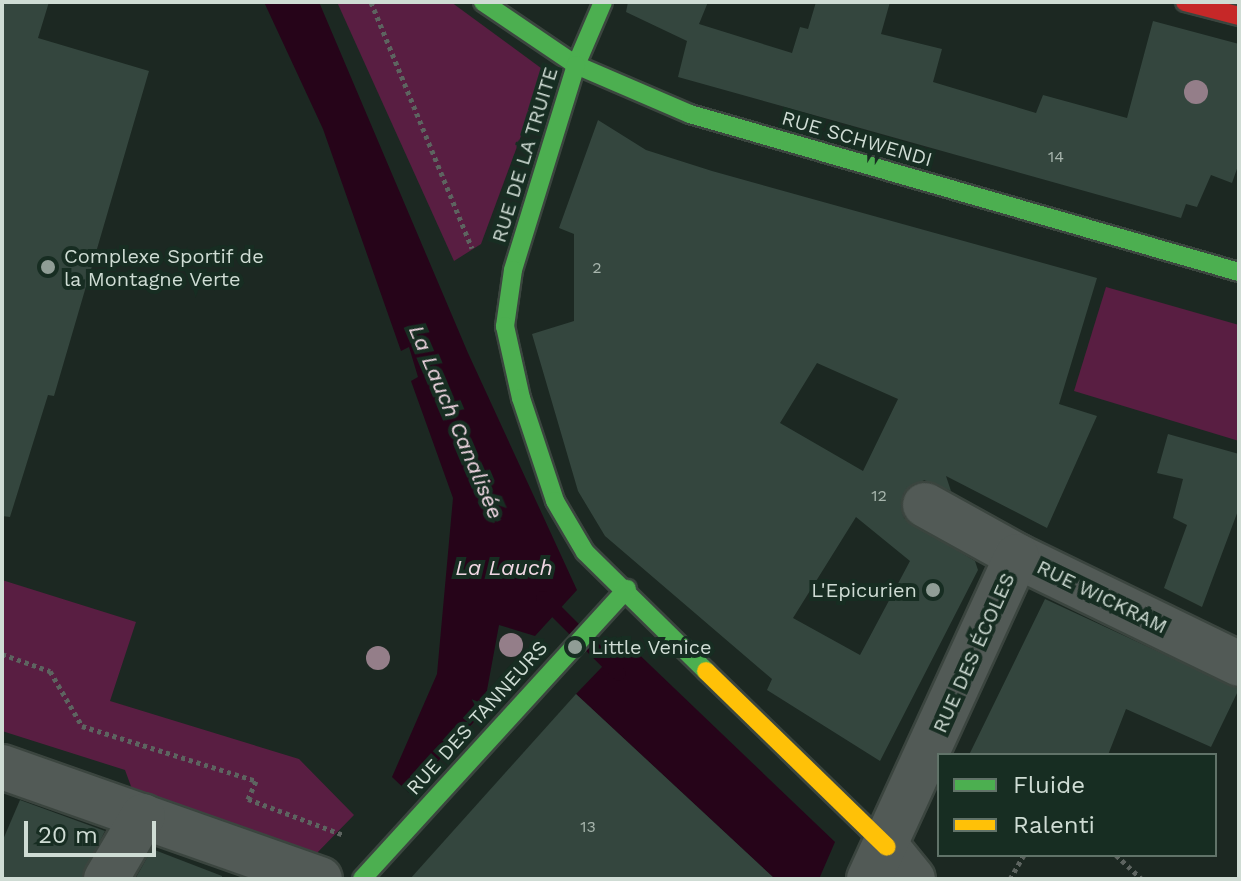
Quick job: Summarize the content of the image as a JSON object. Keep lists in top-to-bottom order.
{
  "streets": {
    "street": [
      "RUE SCHWENDI",
      "RUE DE LA TRUITE",
      "RUE WICKRAM",
      "RUE DES ÉCOLES",
      "RUE DES TANNEURS"
    ]
  },
  "crossings": [
    ["RUE SCHWENDI", "RUE DE LA TRUITE"],
    ["RUE DE LA TRUITE", "RUE DES TANNEURS"],
    ["RUE WICKRAM", "RUE DES ÉCOLES"]
  ],
  "water": ["La Lauch Canalisée", "La Lauch"],
  "places": ["Complexe Sportif de la Montagne Verte", "L'Epicurien", "Little Venice"],
  "house_numbers": [
    "14",
    "2",
    "12",
    "13"
  ],
  "legend": ["Fluide", "Ralenti"],
  "scale_bar": "20 m"
}
